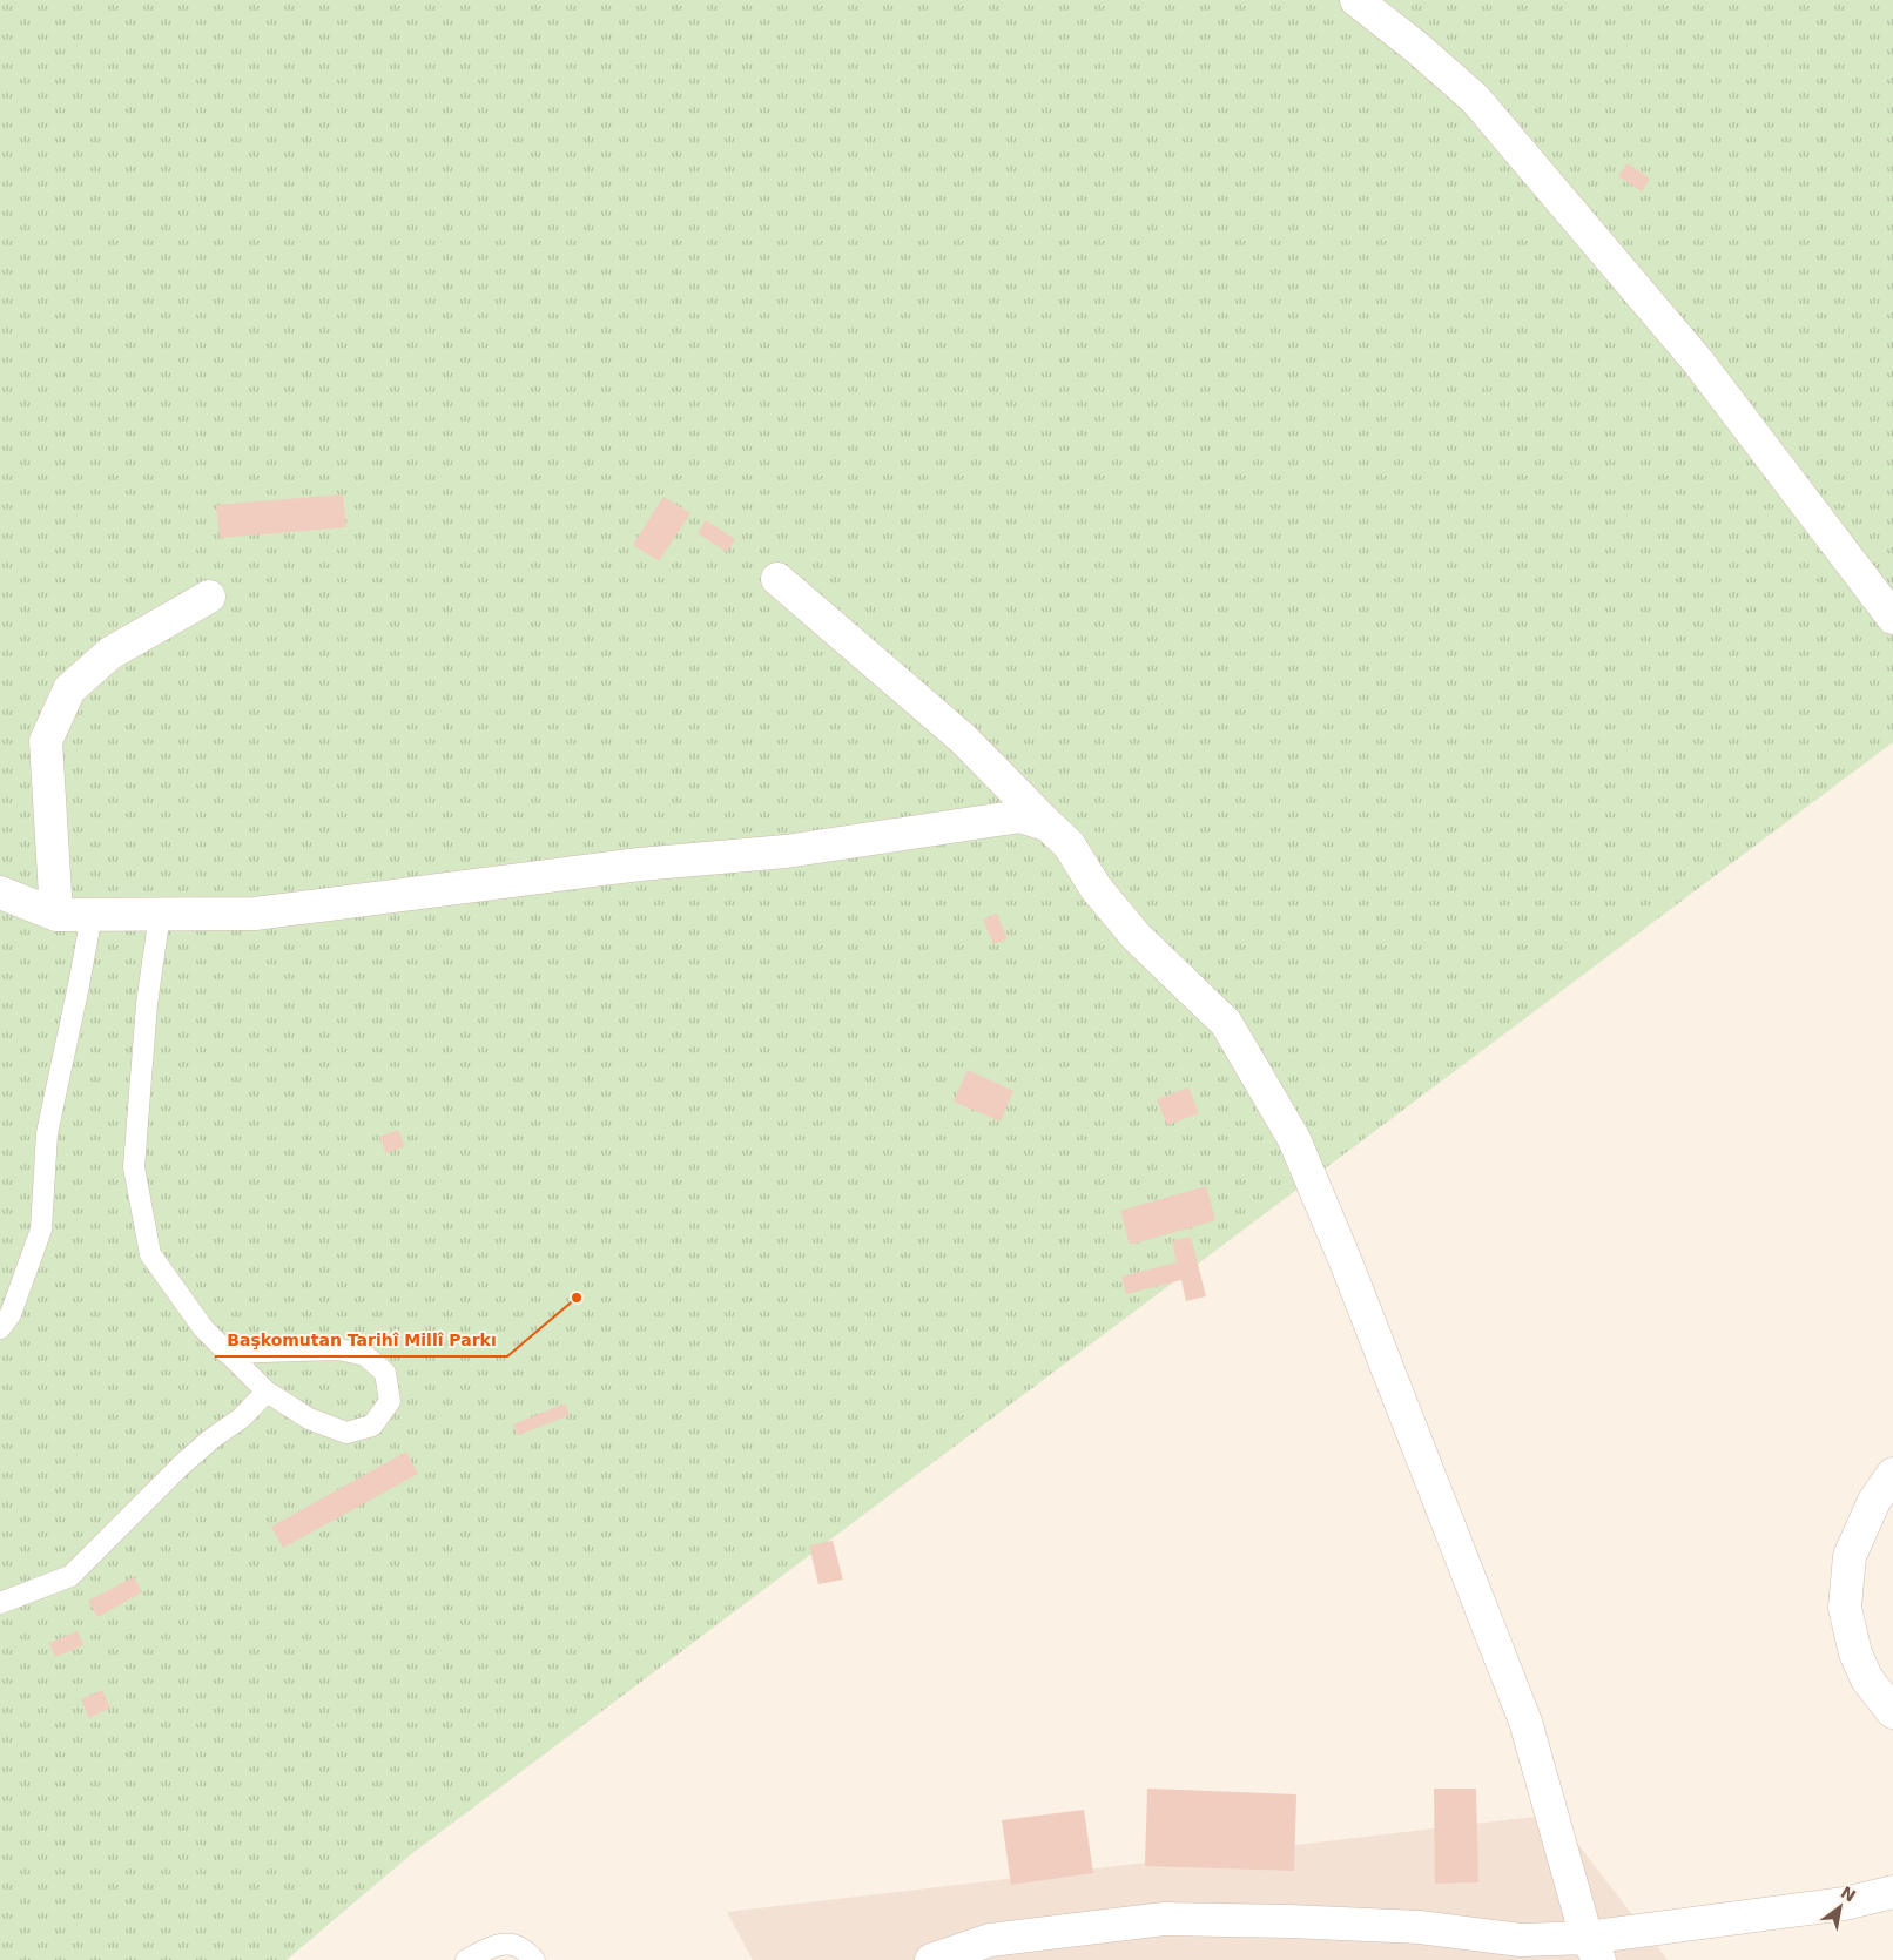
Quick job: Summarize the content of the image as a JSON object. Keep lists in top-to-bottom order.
{
  "places": ["Başkomutan Tarihî Millî Parkı"],
  "north": "top right"
}
